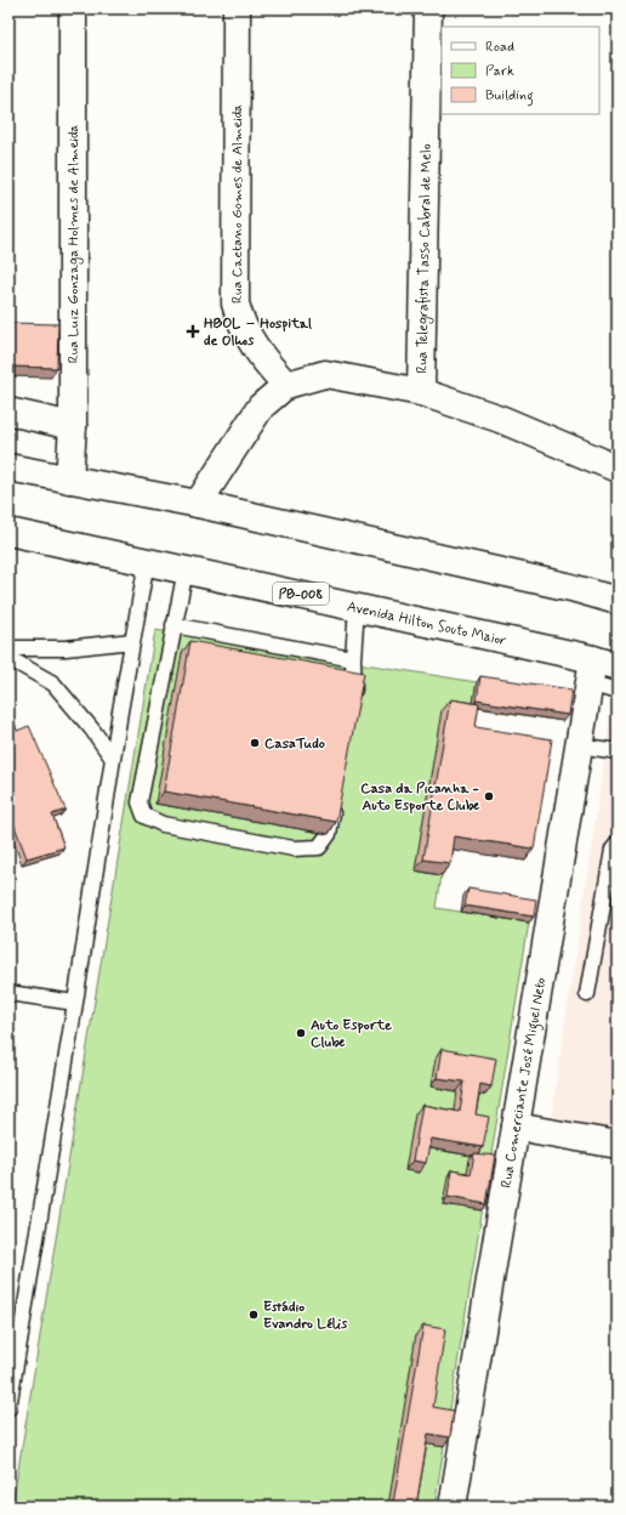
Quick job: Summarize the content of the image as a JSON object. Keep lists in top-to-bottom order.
{
  "streets": {
    "main road": [
      "Rua Caetano Gomes de Almeida",
      "Rua Luiz Gonzaga Holmes de Almeida",
      "Rua Telegrafista Tasso Cabral de Melo",
      "PB-008",
      "Avenida Hilton Souto Maior",
      "Rua Comerciante José Miguel Neto"
    ]
  },
  "crossings": [
    ["Avenida Hilton Souto Maior", "Rua Comerciante José Miguel Neto"]
  ],
  "places": {
    "health": ["HBOL – Hospital de Olhos"],
    "other": [
      "CasaTudo",
      "Casa da Picanha - Auto Esporte Clube",
      "Auto Esporte Clube",
      "Estádio Evandro Lélis"
    ]
  },
  "legend": ["Road", "Park", "Building"]
}
